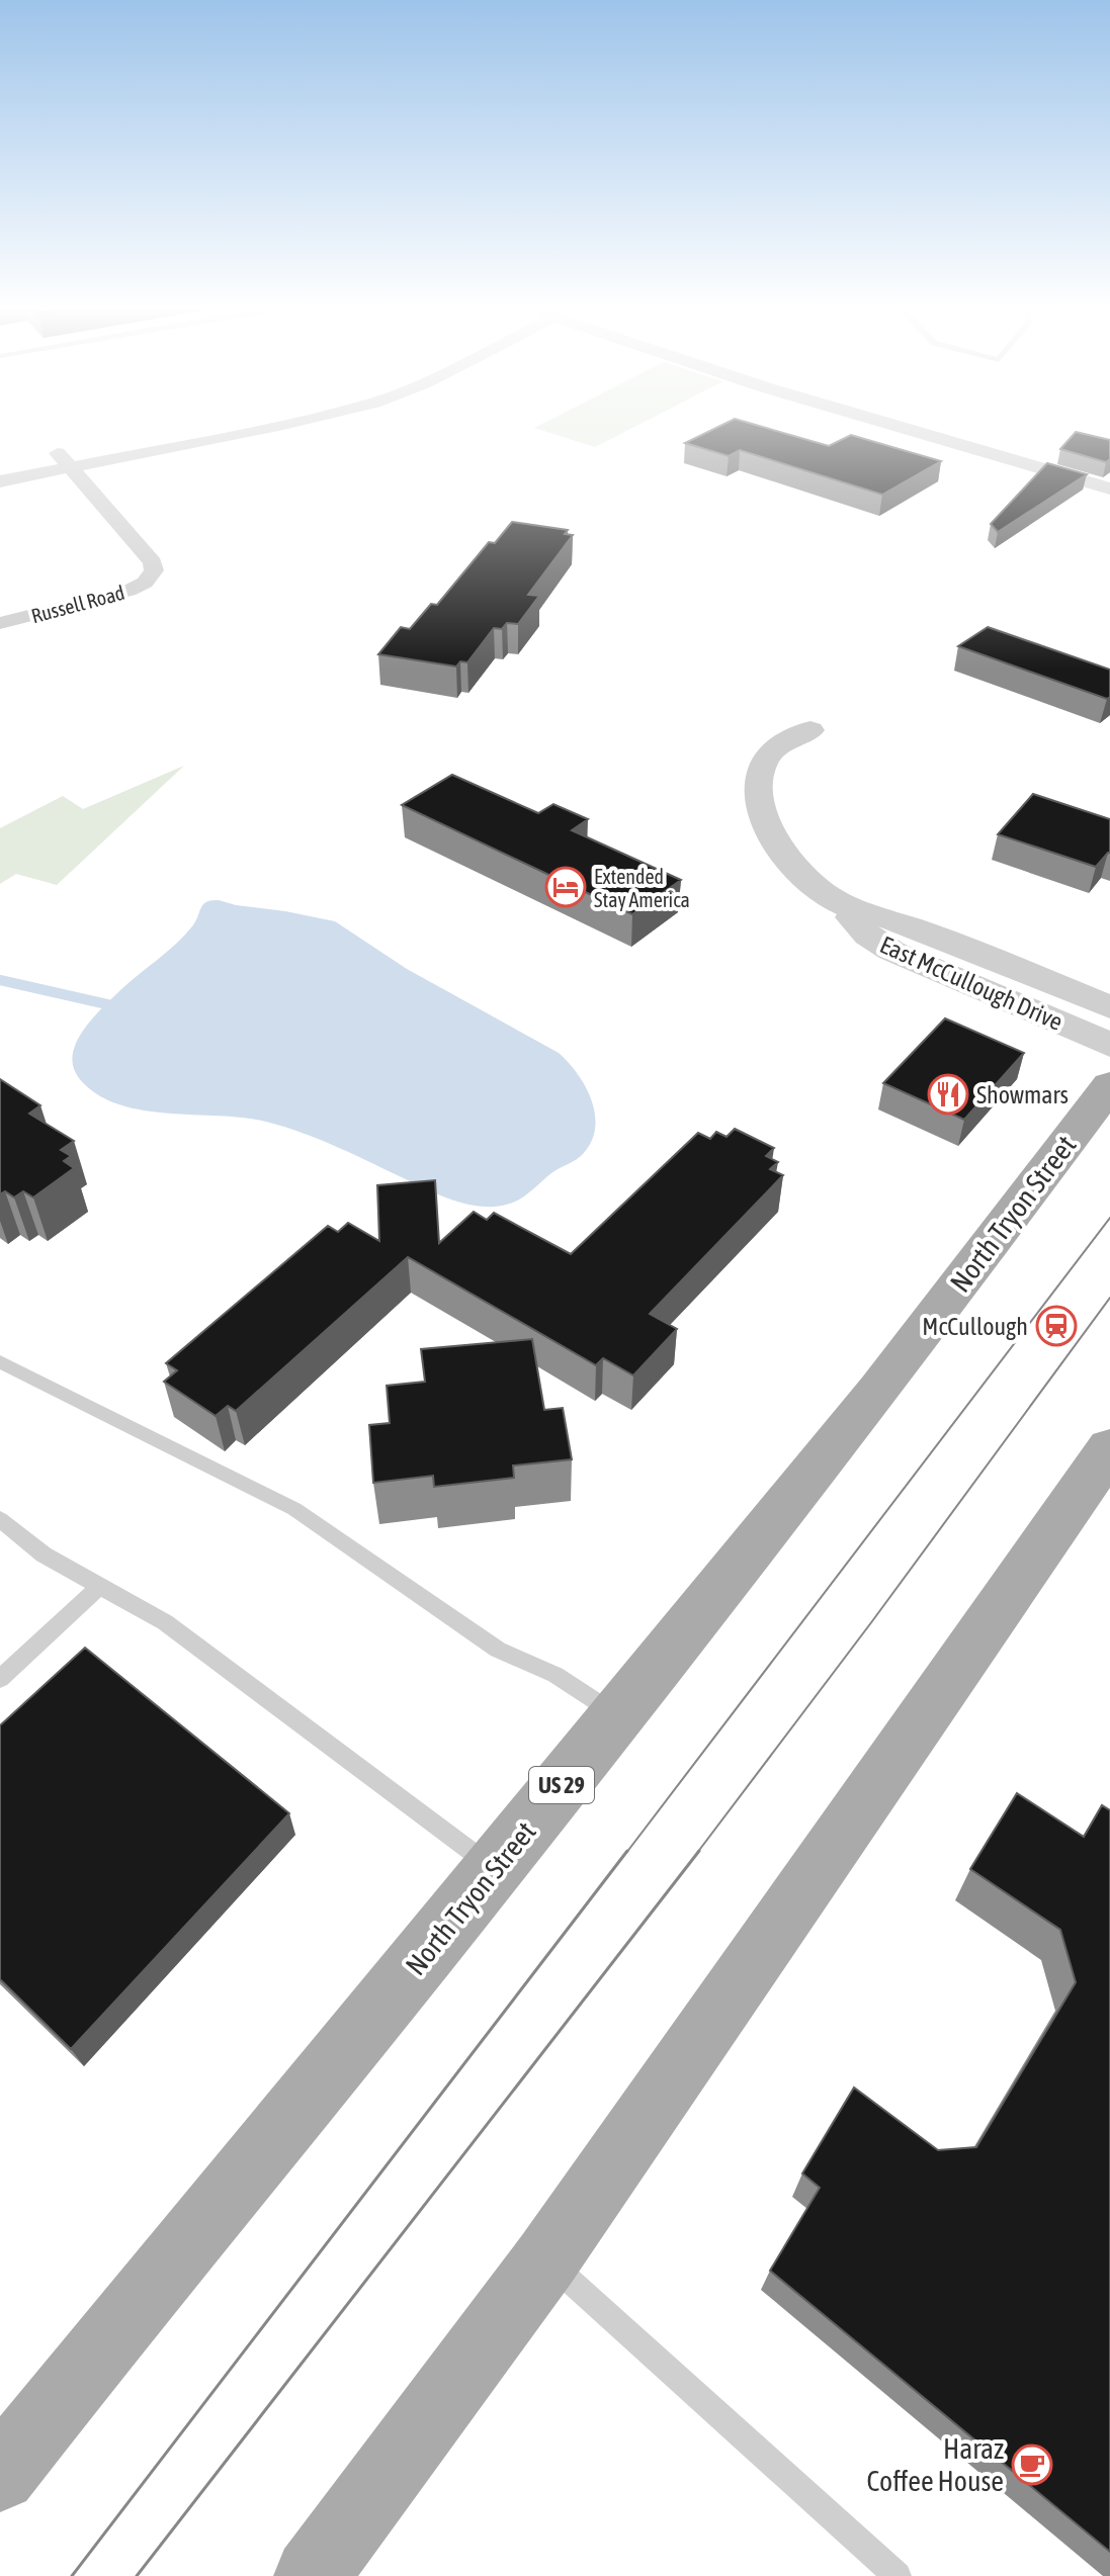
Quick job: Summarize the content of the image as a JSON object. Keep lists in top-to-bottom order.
{
  "streets": {
    "main road": ["North Tryon Street", "US 29"],
    "street": ["Russell Road", "East McCullough Drive"]
  },
  "places": {
    "hotel": ["Extended Stay America"],
    "restaurant": ["Showmars"],
    "station": ["McCullough"],
    "cafe": ["Haraz Coffee House"]
  }
}
